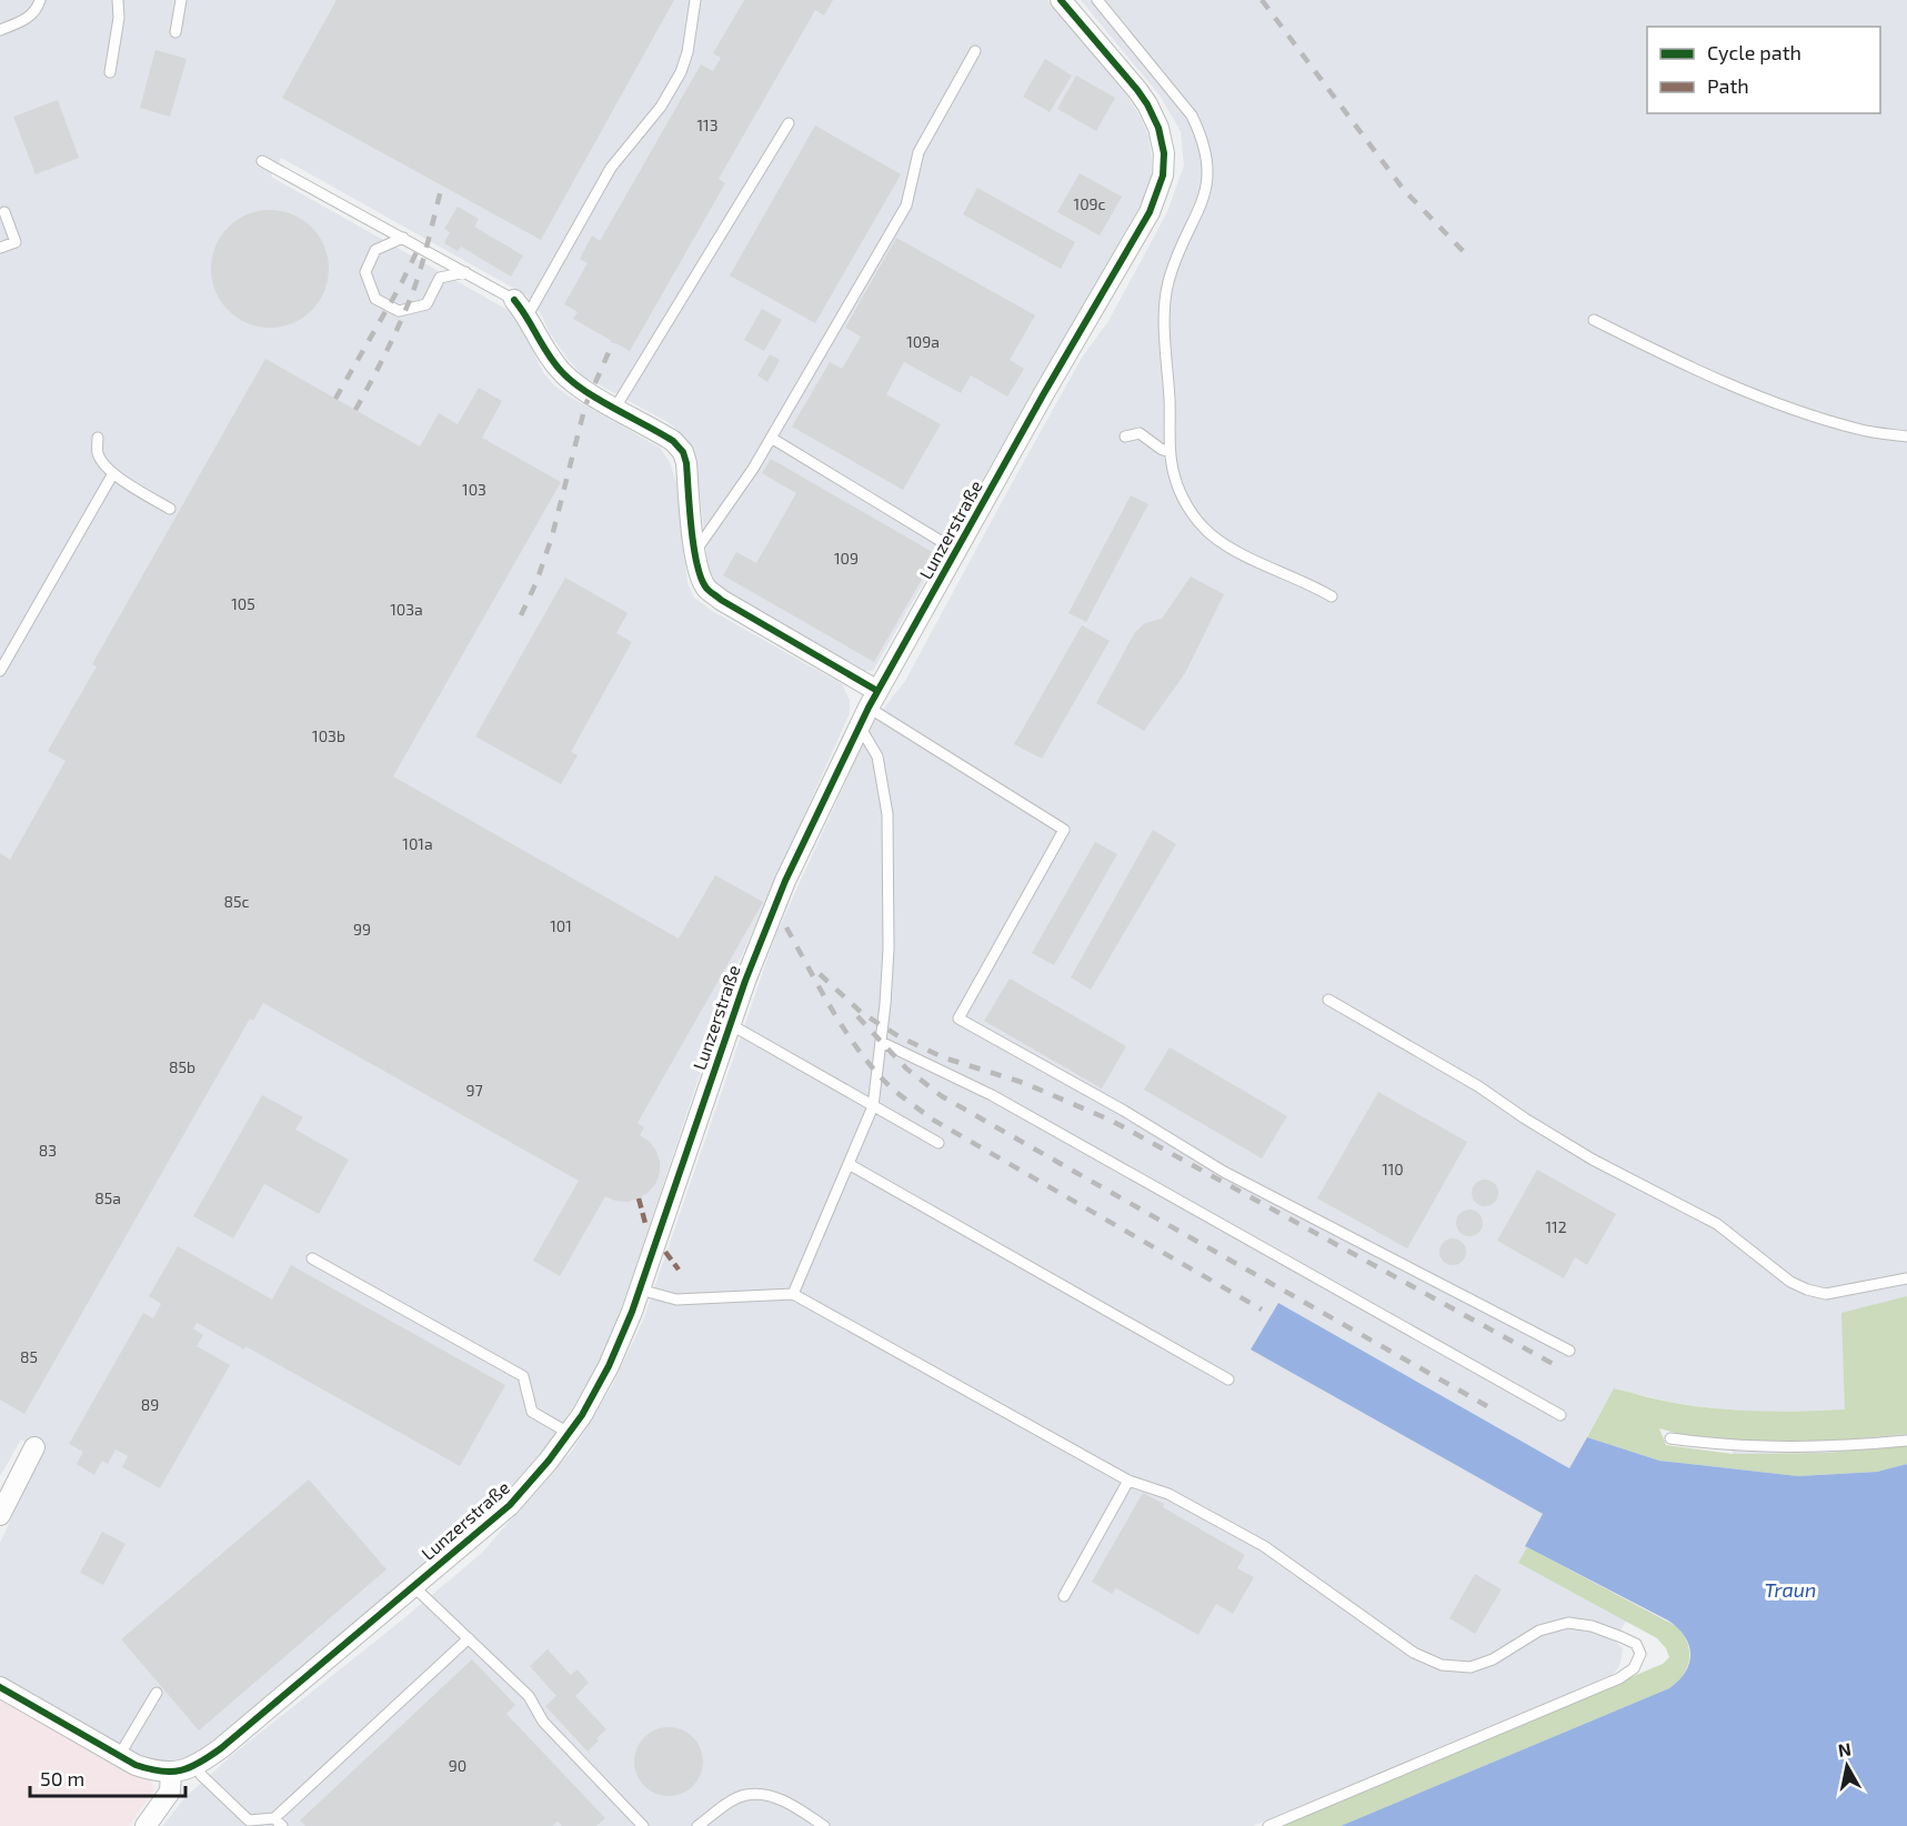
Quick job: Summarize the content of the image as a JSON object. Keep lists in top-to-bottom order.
{
  "streets": {
    "street": ["Lunzerstraße"]
  },
  "water": ["Traun"],
  "house_numbers": [
    "113",
    "109c",
    "109a",
    "103",
    "109",
    "105",
    "103a",
    "103b",
    "101a",
    "85c",
    "101",
    "99",
    "85b",
    "97",
    "83",
    "110",
    "85a",
    "112",
    "85",
    "89",
    "90"
  ],
  "legend": ["Cycle path", "Path"],
  "scale_bar": "50 m",
  "north": "top"
}
